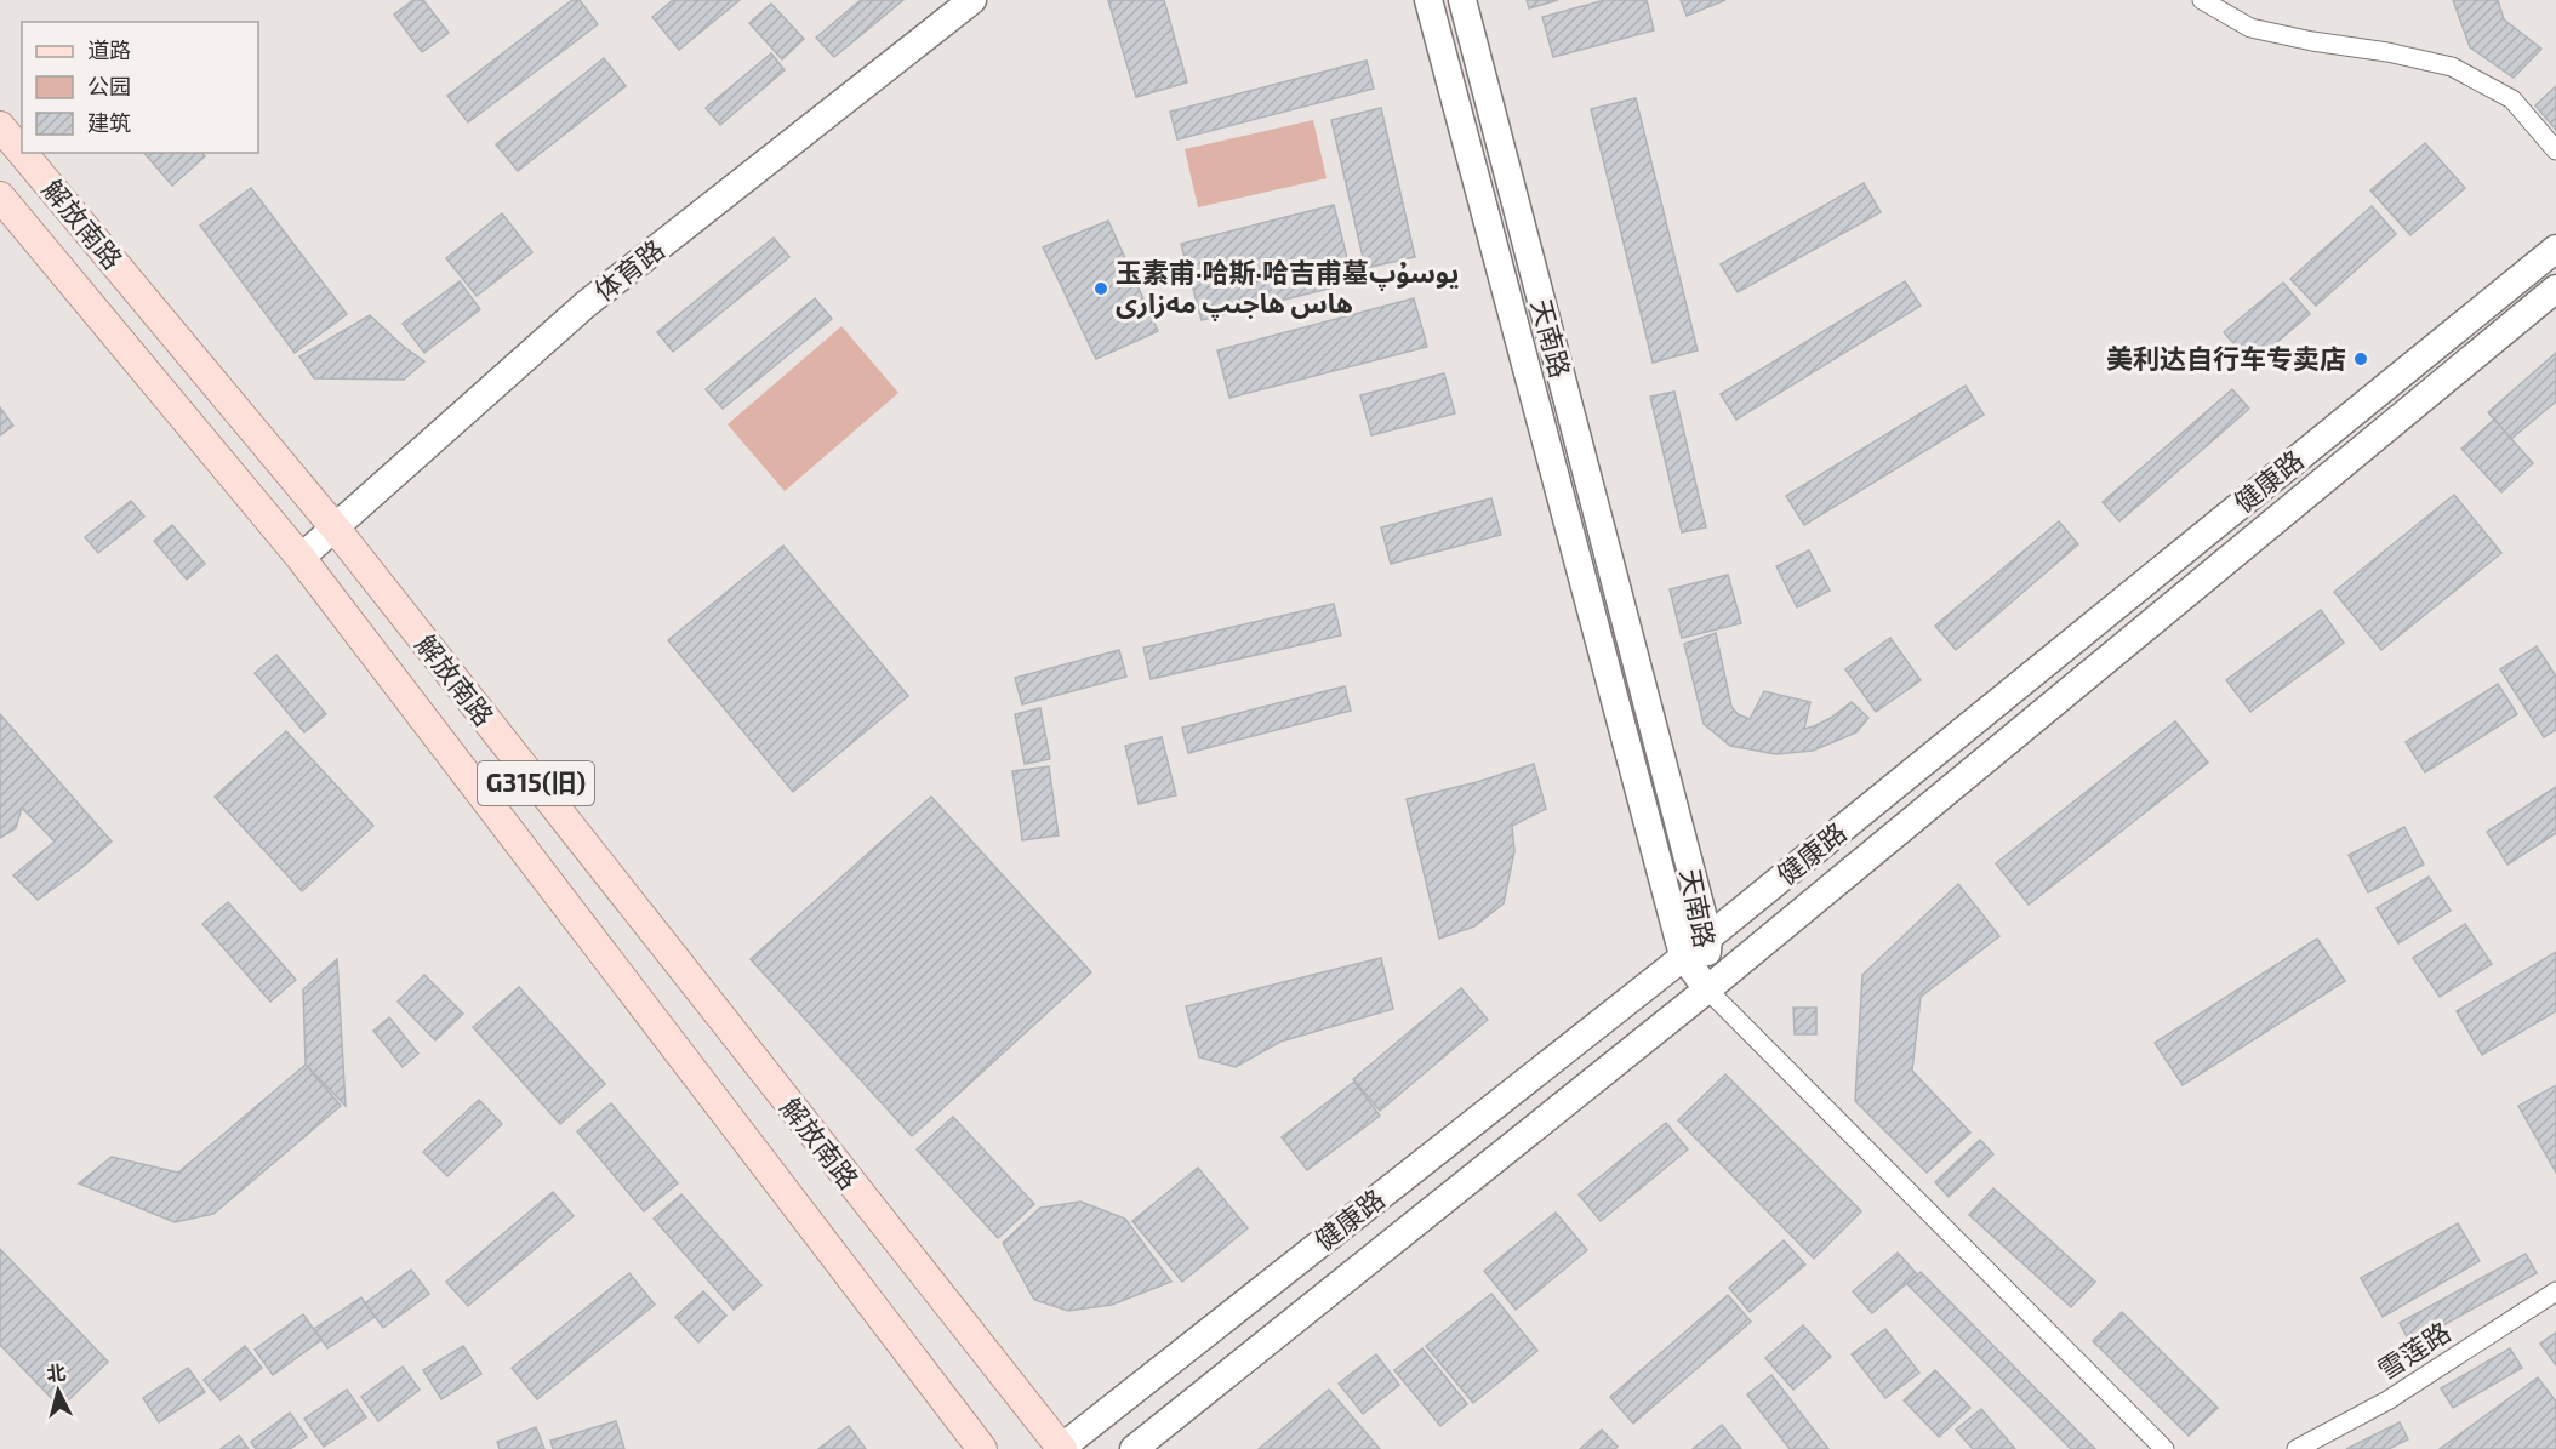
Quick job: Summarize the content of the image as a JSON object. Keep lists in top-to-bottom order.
{
  "streets": {
    "main road": [
      "解放南路",
      "体育路",
      "天南路",
      "健康路",
      "G315(旧)"
    ],
    "street": ["雪莲路"]
  },
  "crossings": [
    ["解放南路", "体育路"],
    ["解放南路", "健康路"],
    ["天南路", "健康路"]
  ],
  "places": ["玉素甫·哈斯·哈吉甫墓يوسۇپ ھاس ھاجىپ مەزارى", "美利达自行车专卖店"],
  "legend": ["道路", "公园", "建筑"],
  "north": "top"
}
